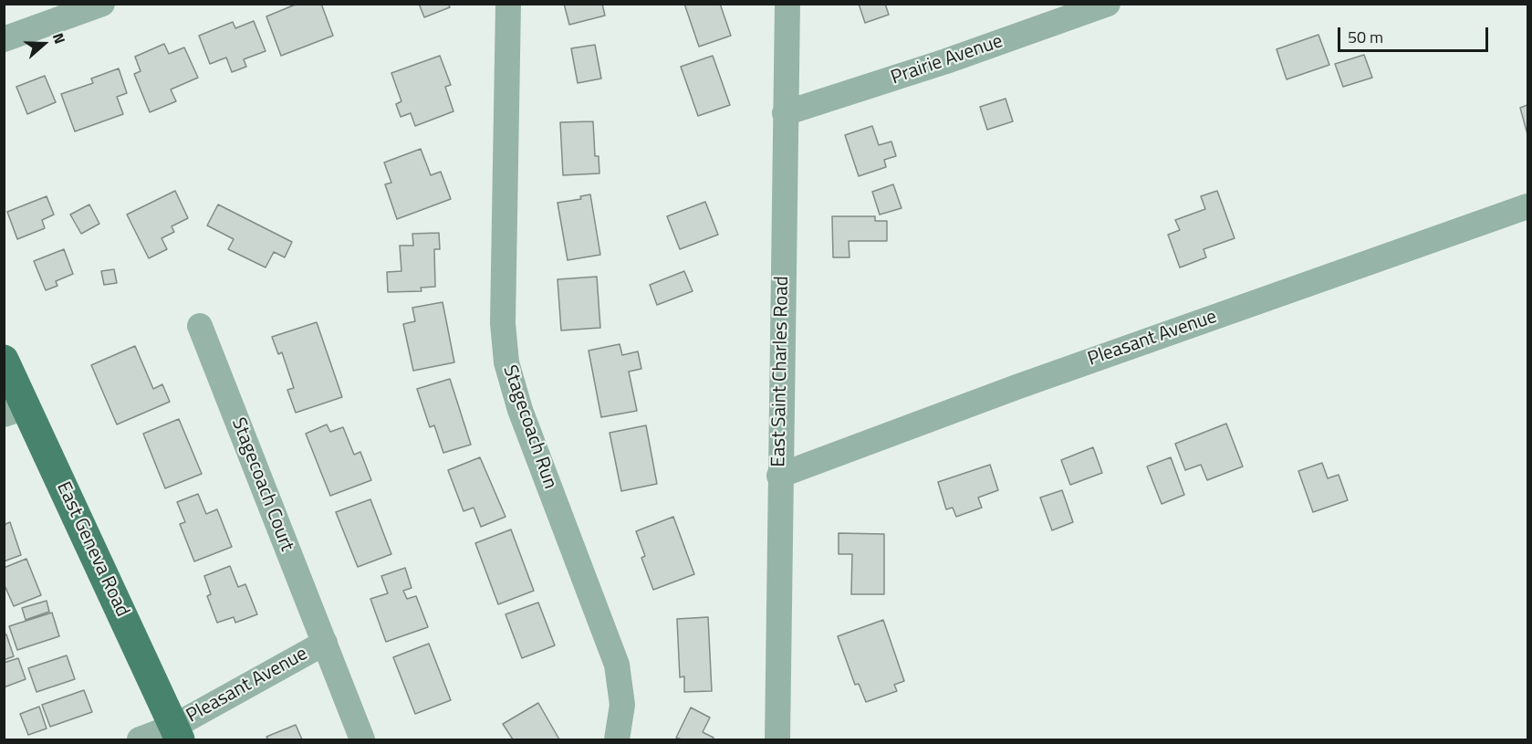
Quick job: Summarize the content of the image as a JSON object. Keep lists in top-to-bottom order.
{
  "streets": {
    "main road": ["East Geneva Road"],
    "street": [
      "Prairie Avenue",
      "Pleasant Avenue",
      "East Saint Charles Road",
      "Stagecoach Run",
      "Stagecoach Court"
    ]
  },
  "crossings": [
    ["Prairie Avenue", "East Saint Charles Road"],
    ["Pleasant Avenue", "East Saint Charles Road"],
    ["Pleasant Avenue", "Stagecoach Court"],
    ["Pleasant Avenue", "East Geneva Road"]
  ],
  "scale_bar": "50 m",
  "north": "right"
}
